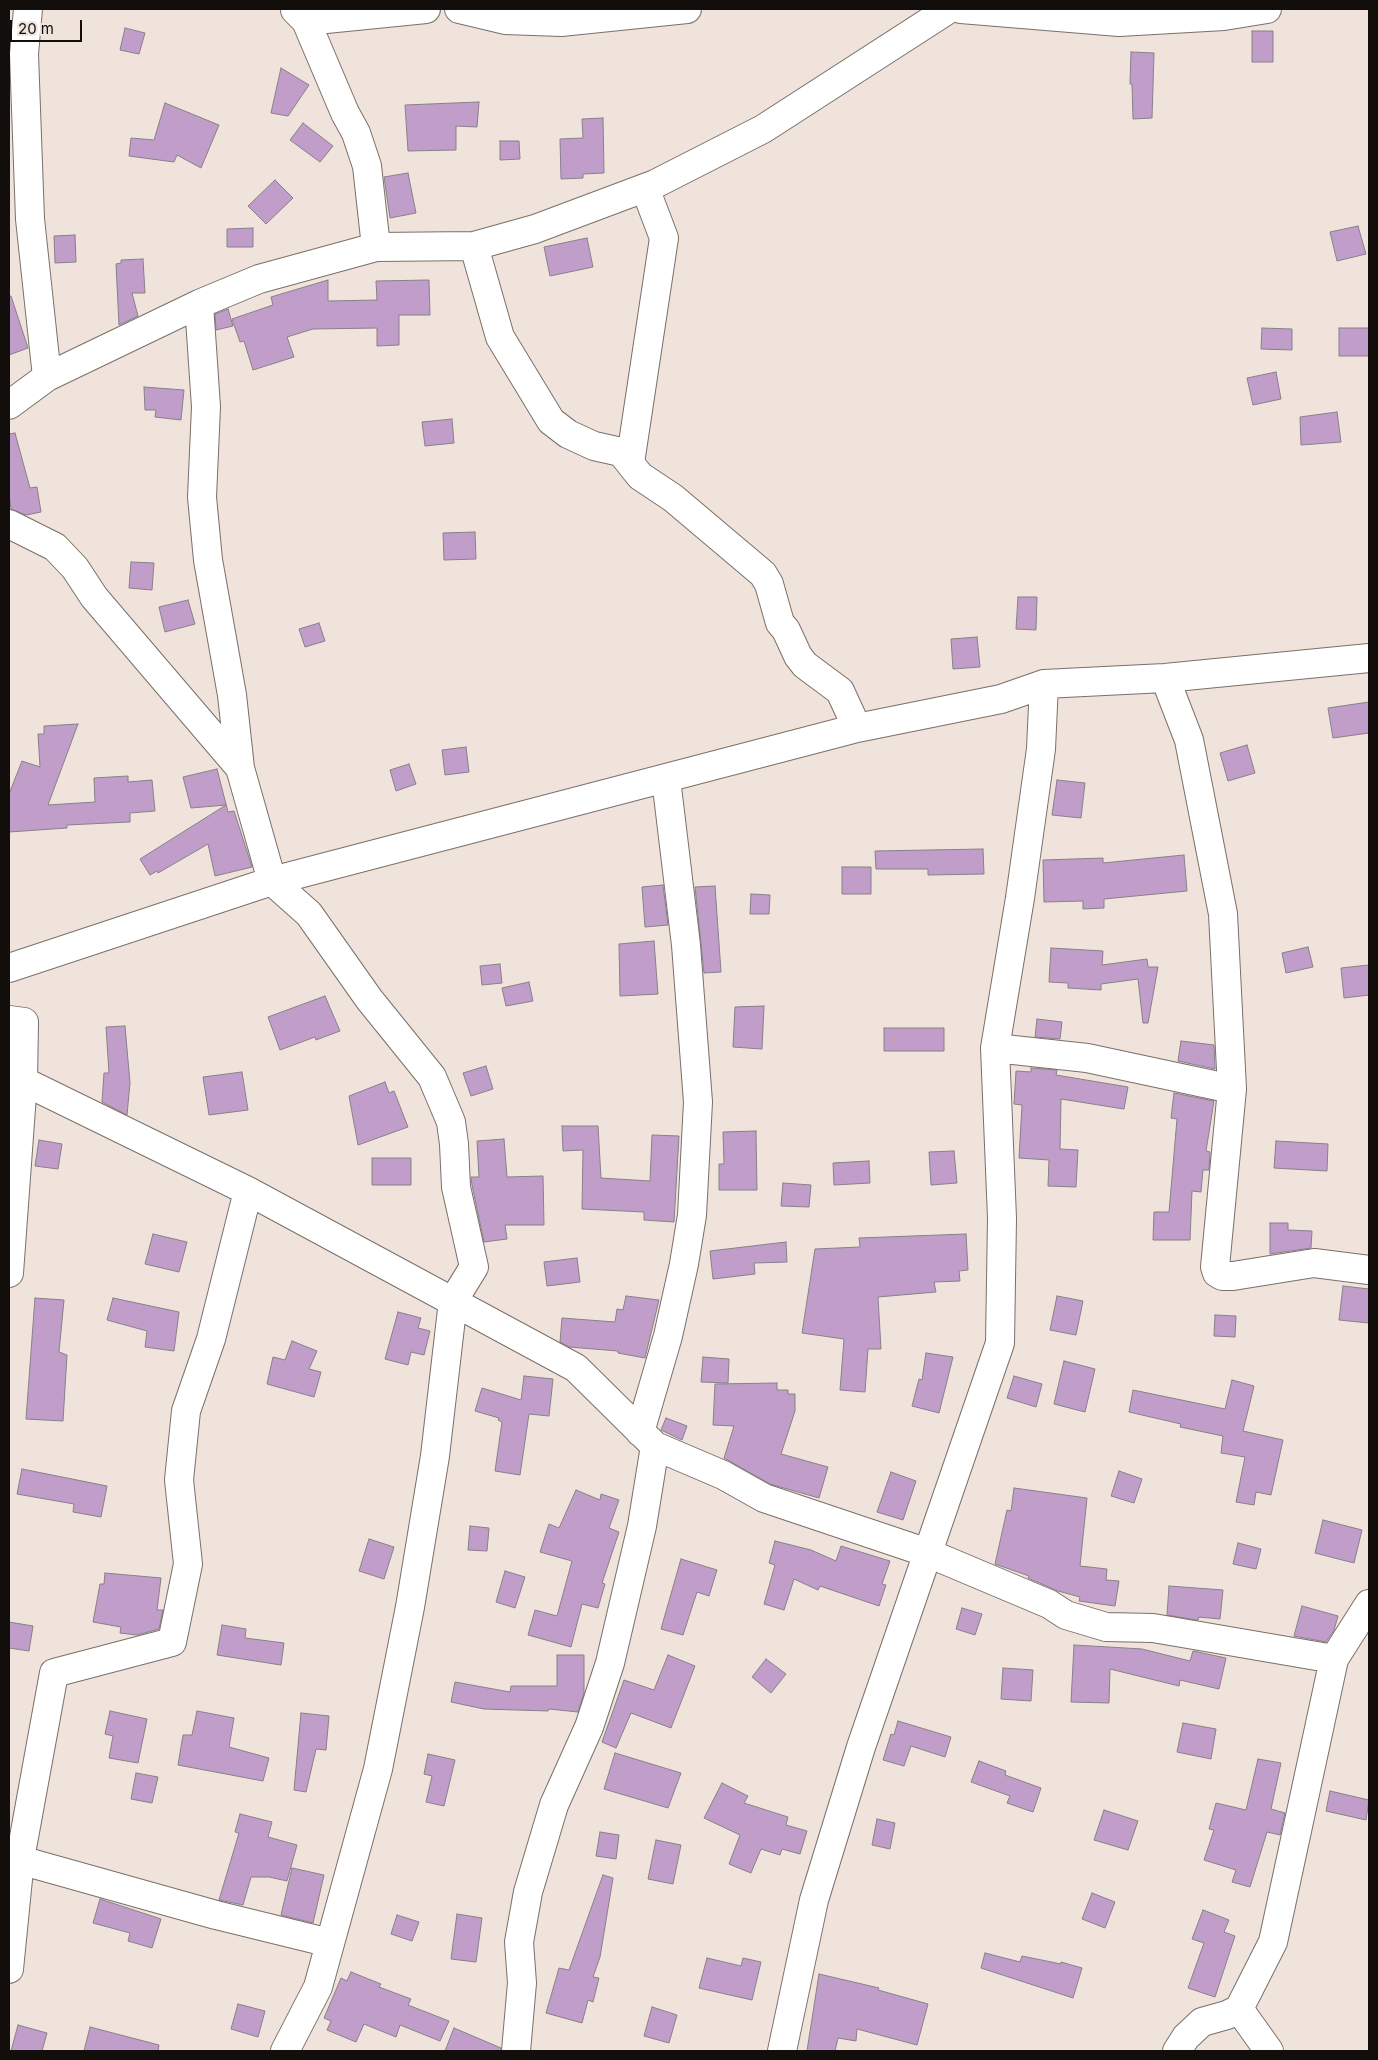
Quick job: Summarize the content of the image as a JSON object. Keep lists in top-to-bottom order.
{
  "scale_bar": "20 m"
}
